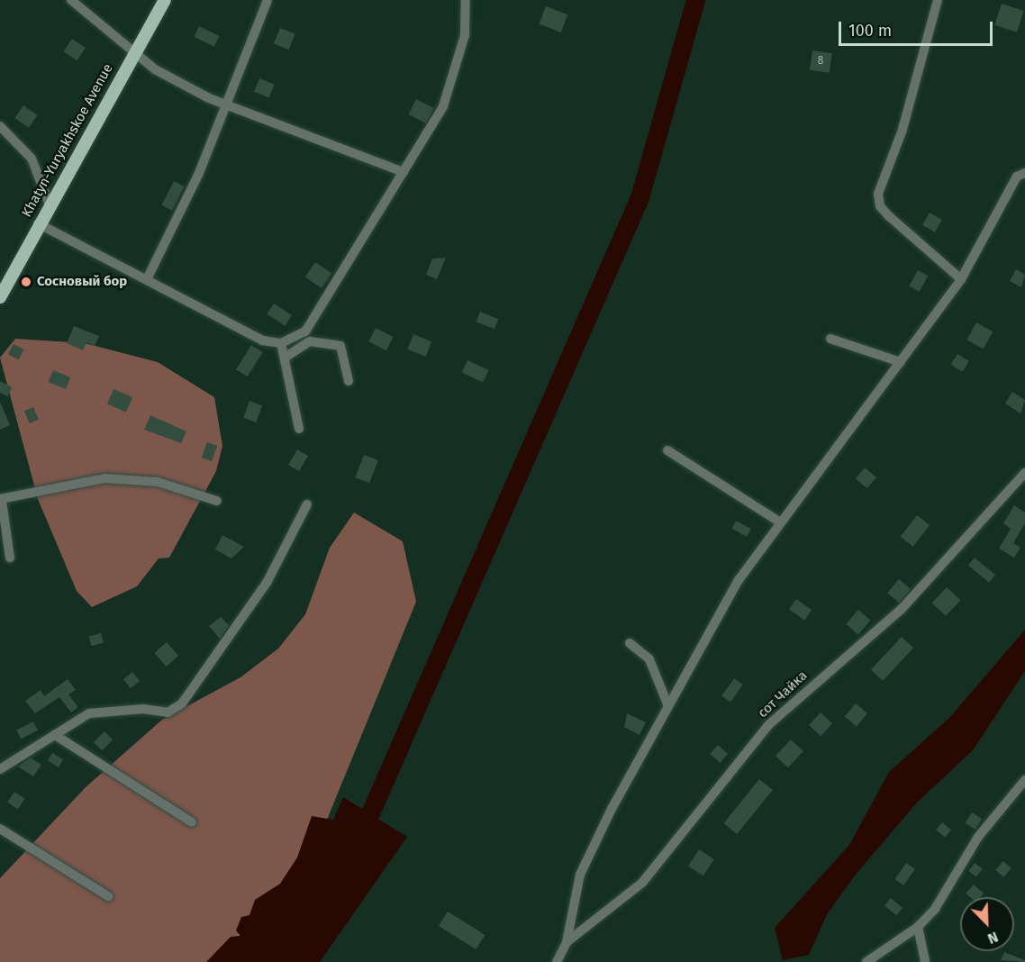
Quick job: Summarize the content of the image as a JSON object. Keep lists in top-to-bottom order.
{
  "streets": {
    "main road": ["Khatyn-Yuryakhskoe Avenue"],
    "street": ["сот Чайка"]
  },
  "places": ["Сосновый бор"],
  "house_numbers": ["8"],
  "scale_bar": "100 m",
  "north": "bottom right"
}
